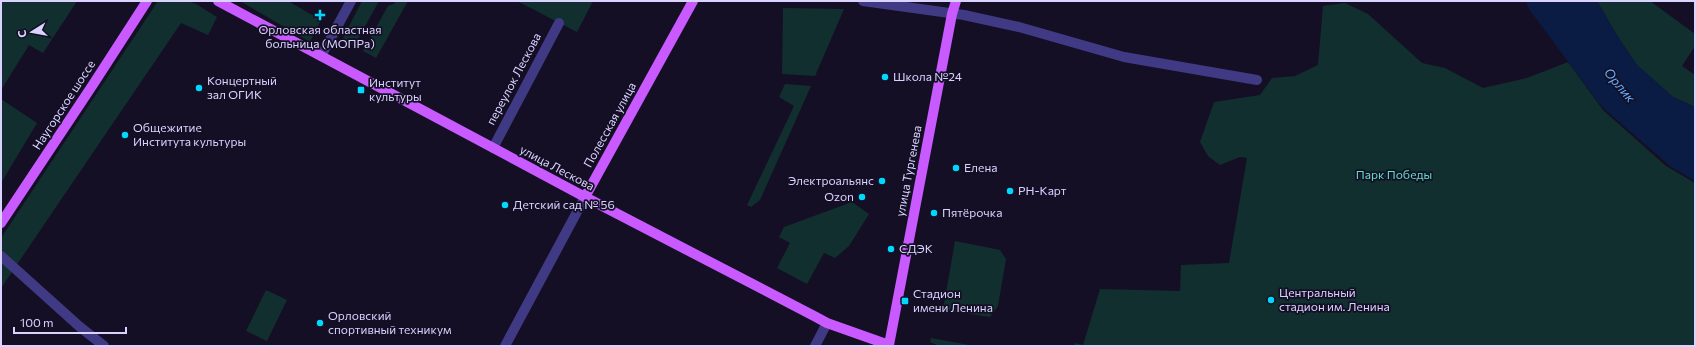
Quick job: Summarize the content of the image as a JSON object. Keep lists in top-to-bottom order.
{
  "streets": {
    "main road": [
      "Наугорское шоссе",
      "Полесская улица",
      "улица Лескова",
      "улица Тургенева"
    ],
    "street": ["переулок Лескова"]
  },
  "crossings": [
    ["переулок Лескова", "улица Лескова"],
    ["Полесская улица", "улица Лескова"],
    ["улица Лескова", "улица Тургенева"]
  ],
  "water": ["Орлик"],
  "parks": ["Парк Победы"],
  "places": {
    "health": ["Орловская областная больница (МОПРа)"],
    "other": [
      "Школа №24",
      "Концертный зал ОГИК",
      "Общежитие Института культуры",
      "Елена",
      "Электроальянс",
      "РН-Карт",
      "Ozon",
      "Детский сад № 56",
      "Пятёрочка",
      "СДЭК",
      "Центральный стадион им. Ленина",
      "Орловский спортивный техникум"
    ],
    "transit": ["Институт культуры", "Стадион имени Ленина"]
  },
  "scale_bar": "100 m",
  "north": "left"
}
